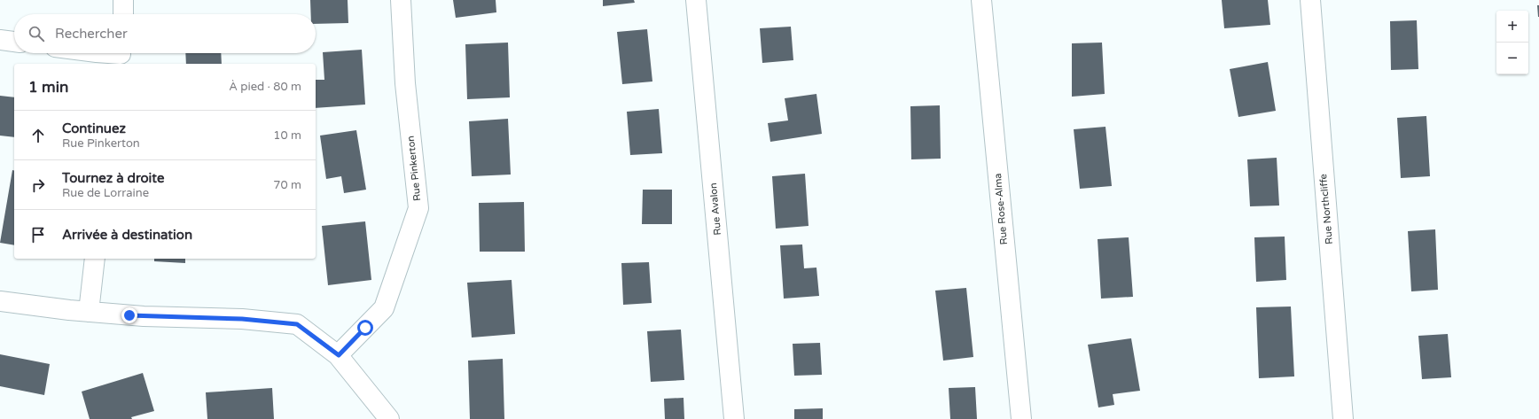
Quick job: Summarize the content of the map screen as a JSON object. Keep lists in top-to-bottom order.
{
  "streets": {
    "street": [
      "Rue Pinkerton",
      "Rue Avalon",
      "Rue Rose-Alma",
      "Rue Northcliffe"
    ]
  },
  "page": {
    "map_buttons": ["+", "−"],
    "search": "Rechercher",
    "heading": ["1 min", "À pied · 80 m"],
    "list": [
      ["Continuez", "Rue Pinkerton", "10 m"],
      ["Tournez à droite", "Rue de Lorraine", "70 m"],
      "Arrivée à destination"
    ]
  }
}
